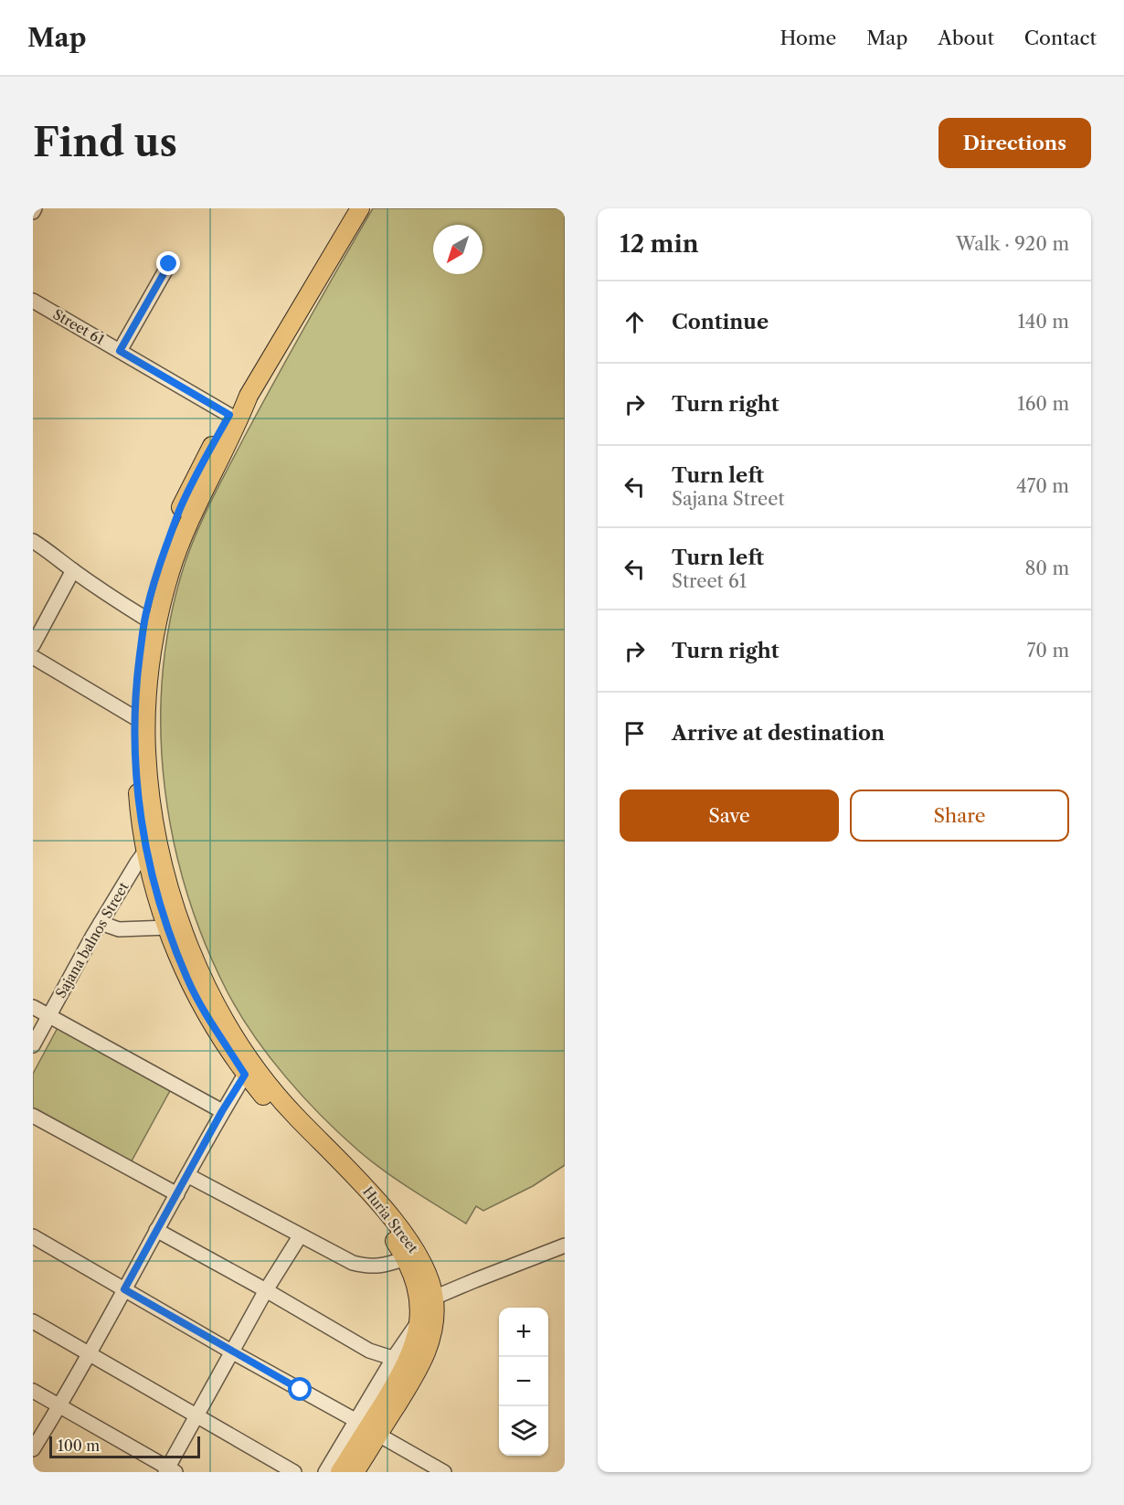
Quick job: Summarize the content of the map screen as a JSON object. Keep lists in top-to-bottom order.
{
  "streets": {
    "main road": ["Huria Street"],
    "street": ["Street 61", "Sajana balnos Street"]
  },
  "scale_bar": "100 m",
  "north": "bottom left",
  "page": {
    "header": "Map",
    "nav": [
      "Home",
      "Map",
      "About",
      "Contact"
    ],
    "buttons": [
      "Directions",
      ["Save", "Share"]
    ],
    "title": "Find us",
    "heading": ["12 min", "Walk · 920 m"],
    "list": [
      ["Continue", "140 m"],
      ["Turn right", "160 m"],
      ["Turn left", "Sajana Street", "470 m"],
      ["Turn left", "Street 61", "80 m"],
      ["Turn right", "70 m"],
      "Arrive at destination"
    ],
    "map_buttons": ["+", "−"],
    "scale": "100 m"
  }
}
